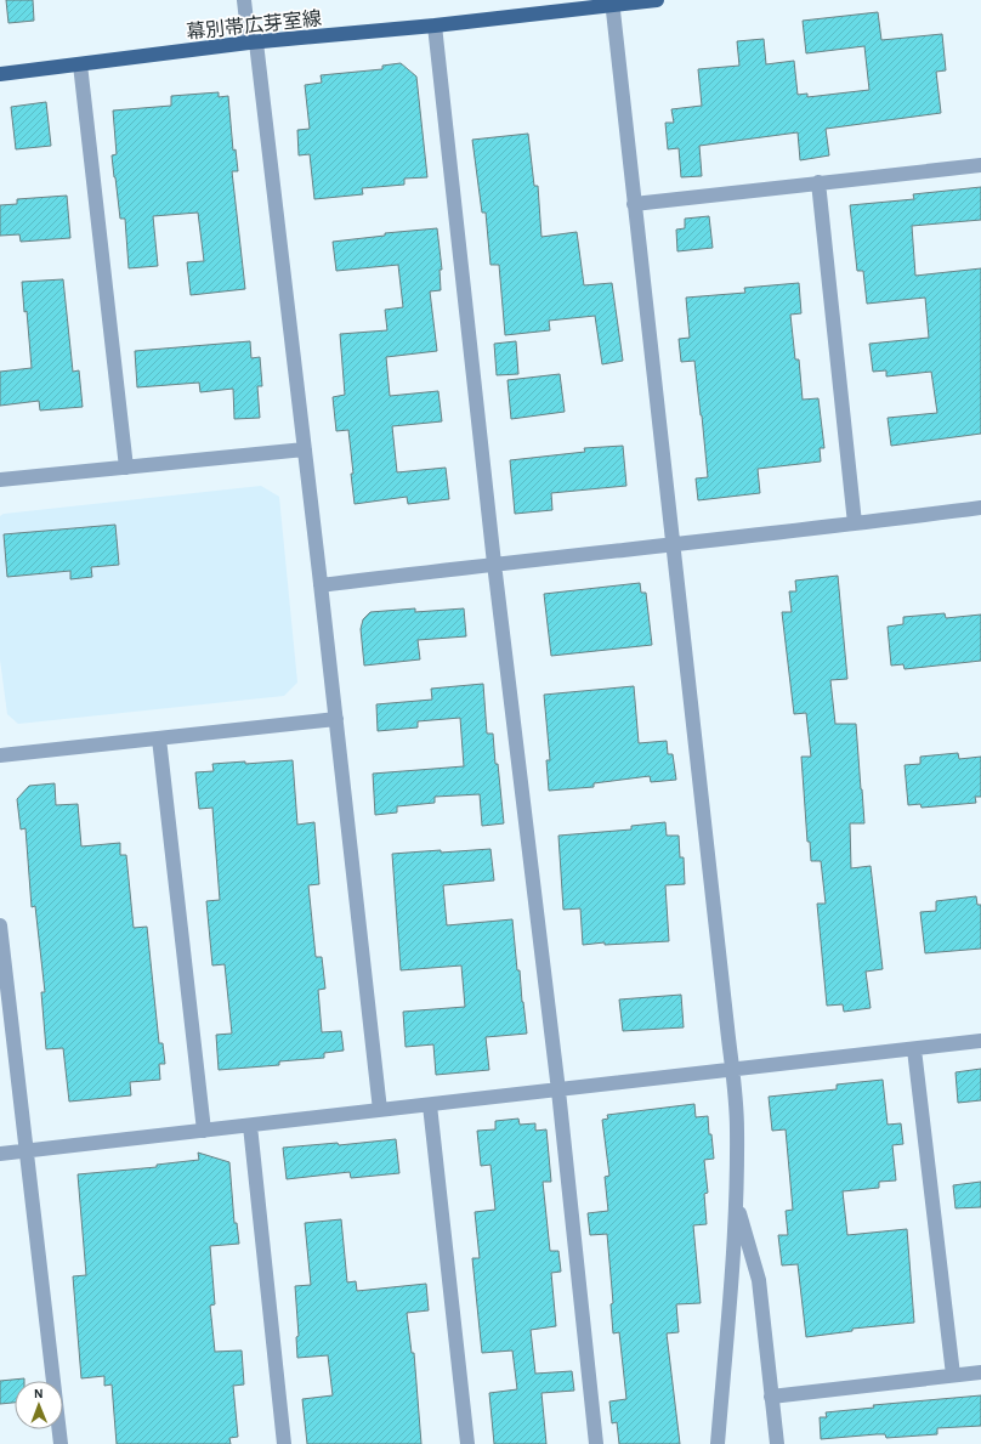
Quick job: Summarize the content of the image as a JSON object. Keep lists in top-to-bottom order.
{
  "streets": {
    "main road": ["幕別帯広芽室線"]
  },
  "north": "top"
}
